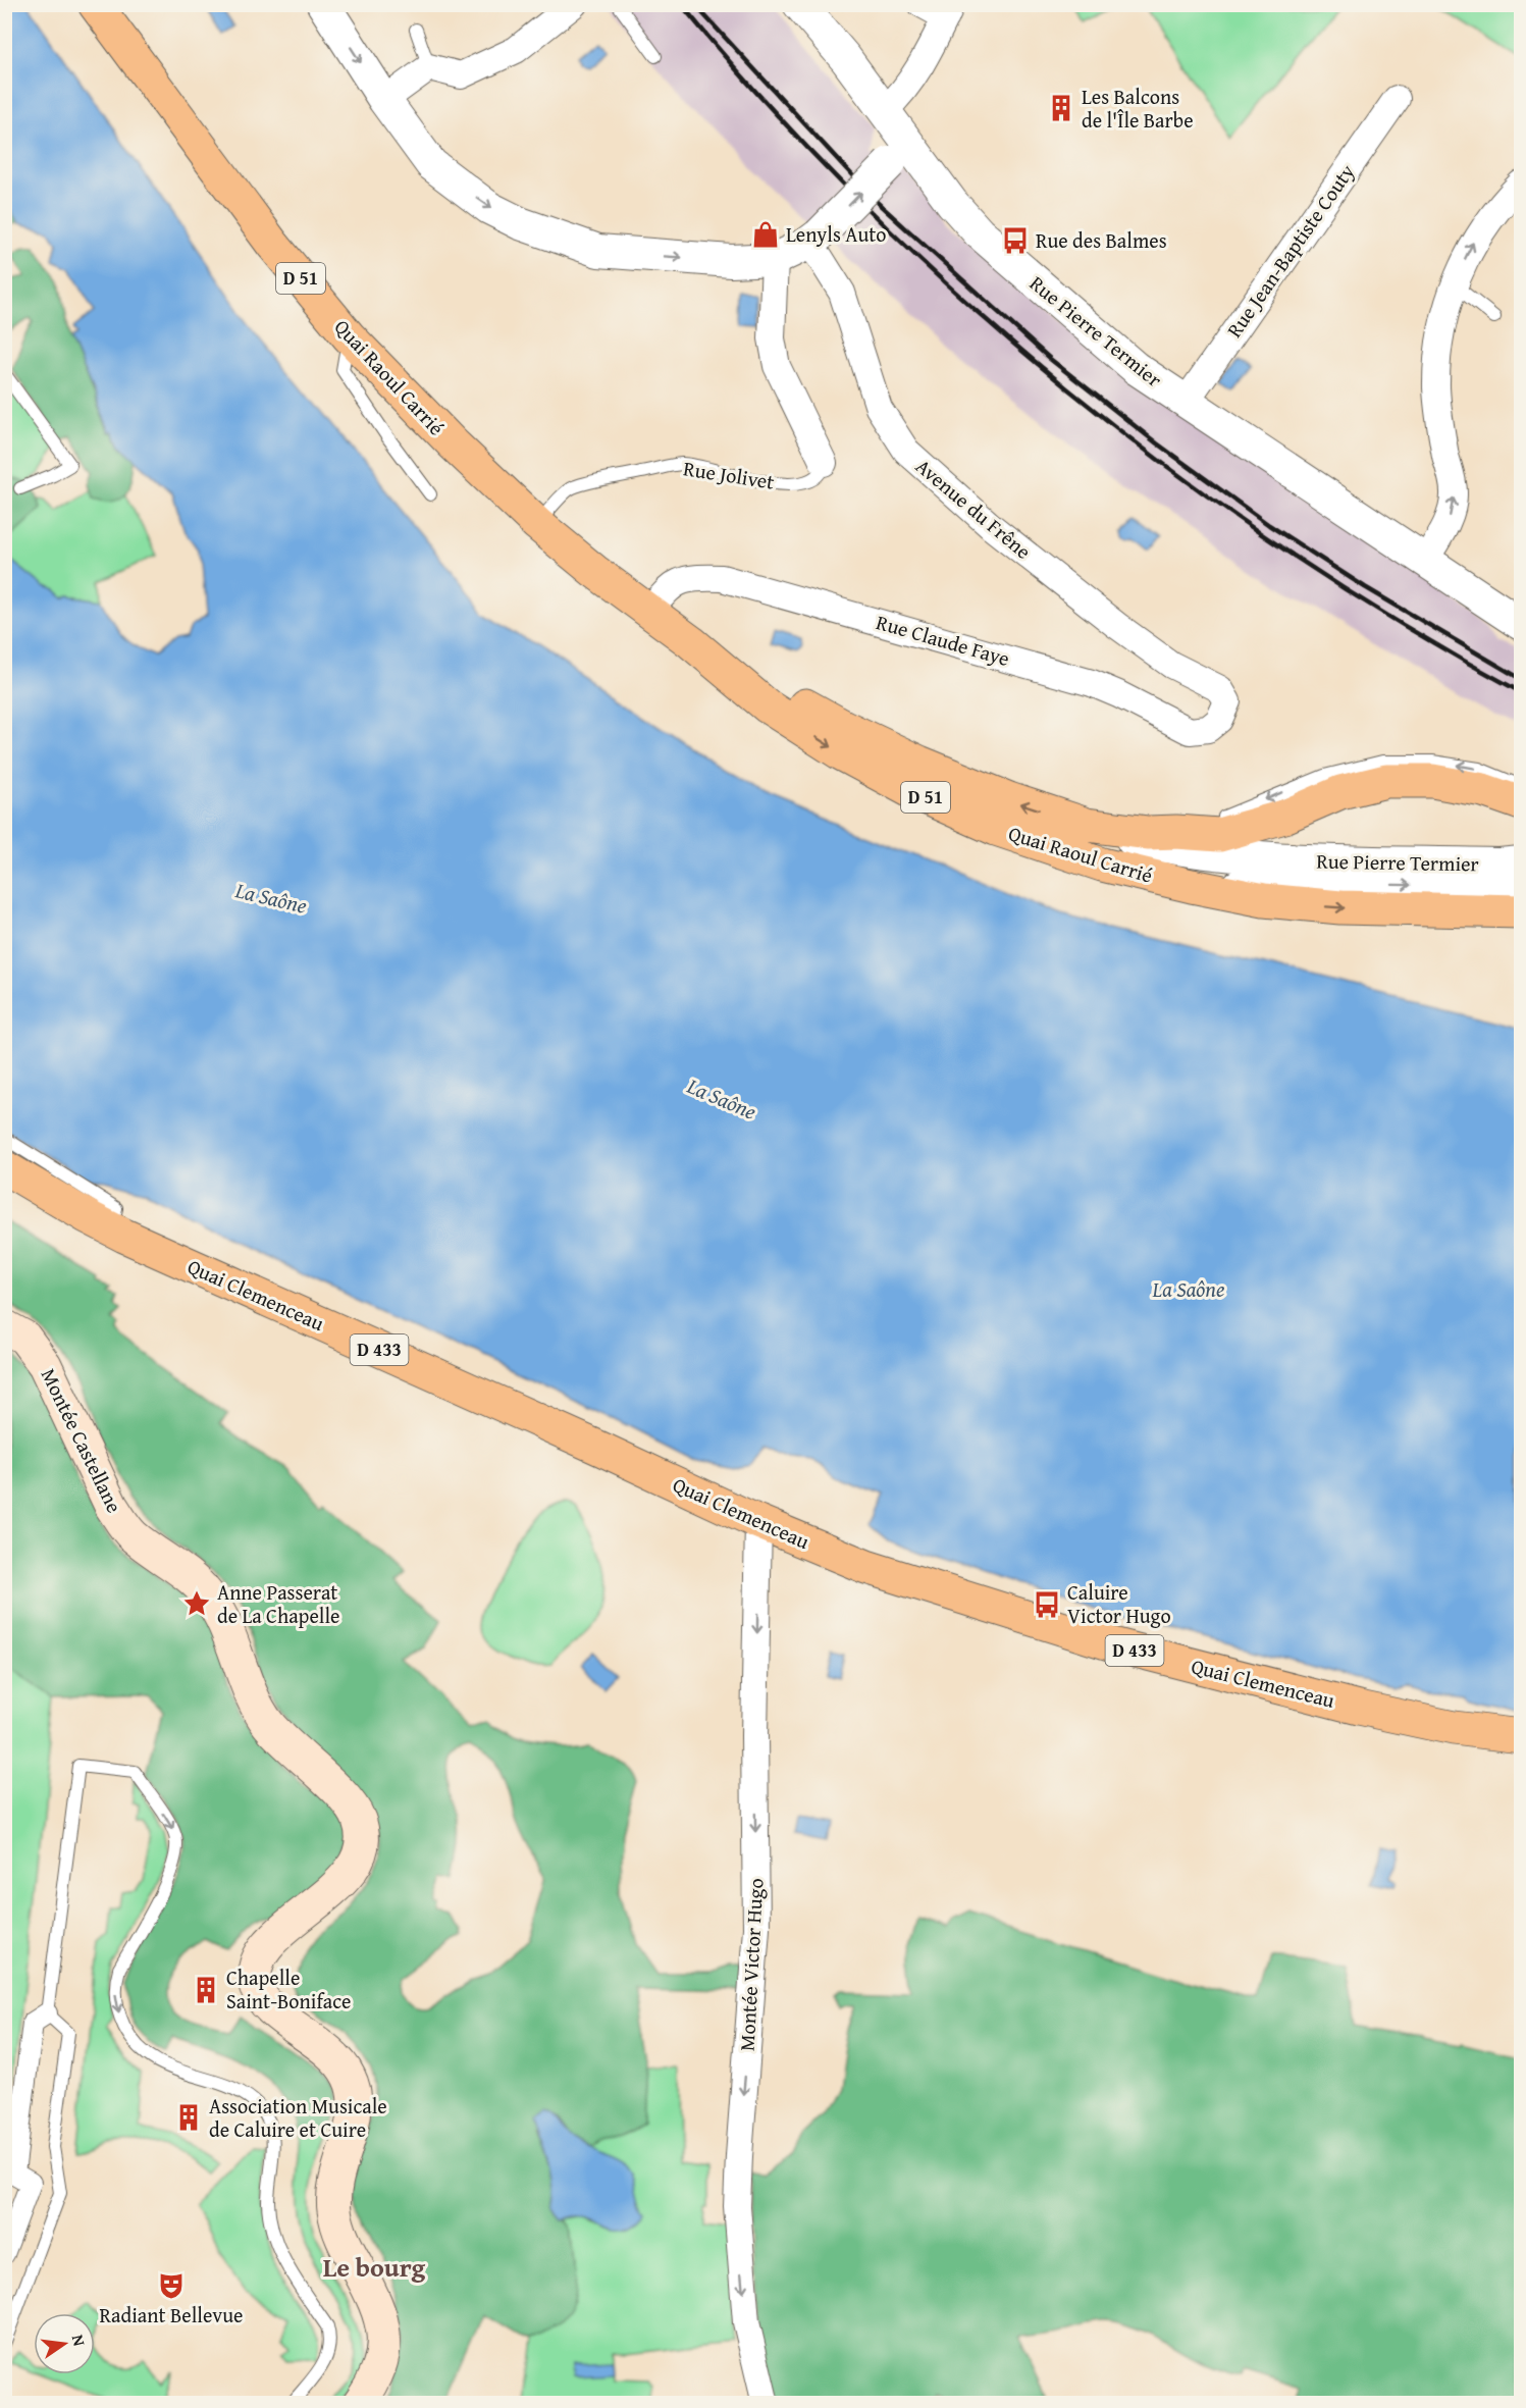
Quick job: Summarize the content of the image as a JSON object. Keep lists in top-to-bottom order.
{
  "streets": {
    "main road": [
      "D 51",
      "Quai Raoul Carrié",
      "Quai Clemenceau",
      "D 433",
      "Montée Castellane"
    ],
    "street": [
      "Rue Jean-Baptiste Couty",
      "Rue Pierre Termier",
      "Rue Jolivet",
      "Avenue du Frêne",
      "Rue Claude Faye",
      "Montée Victor Hugo"
    ]
  },
  "crossings": [
    ["Rue Jean-Baptiste Couty", "Rue Pierre Termier"],
    ["Rue Pierre Termier", "Quai Raoul Carrié"],
    ["Quai Raoul Carrié", "Rue Jolivet"],
    ["Quai Raoul Carrié", "Rue Claude Faye"],
    ["Avenue du Frêne", "Rue Claude Faye"],
    ["Quai Clemenceau", "Montée Victor Hugo"]
  ],
  "one_way": ["Montée Victor Hugo"],
  "districts": ["Le bourg"],
  "water": ["La Saône"],
  "places": {
    "building": ["Les Balcons de l'Île Barbe", "Chapelle Saint-Boniface", "Association Musicale de Caluire et Cuire"],
    "shop": ["Lenyls Auto"],
    "bus stop": ["Rue des Balmes", "Caluire Victor Hugo"],
    "place": ["Anne Passerat de La Chapelle"],
    "theatre": ["Radiant Bellevue"]
  },
  "north": "right"
}
